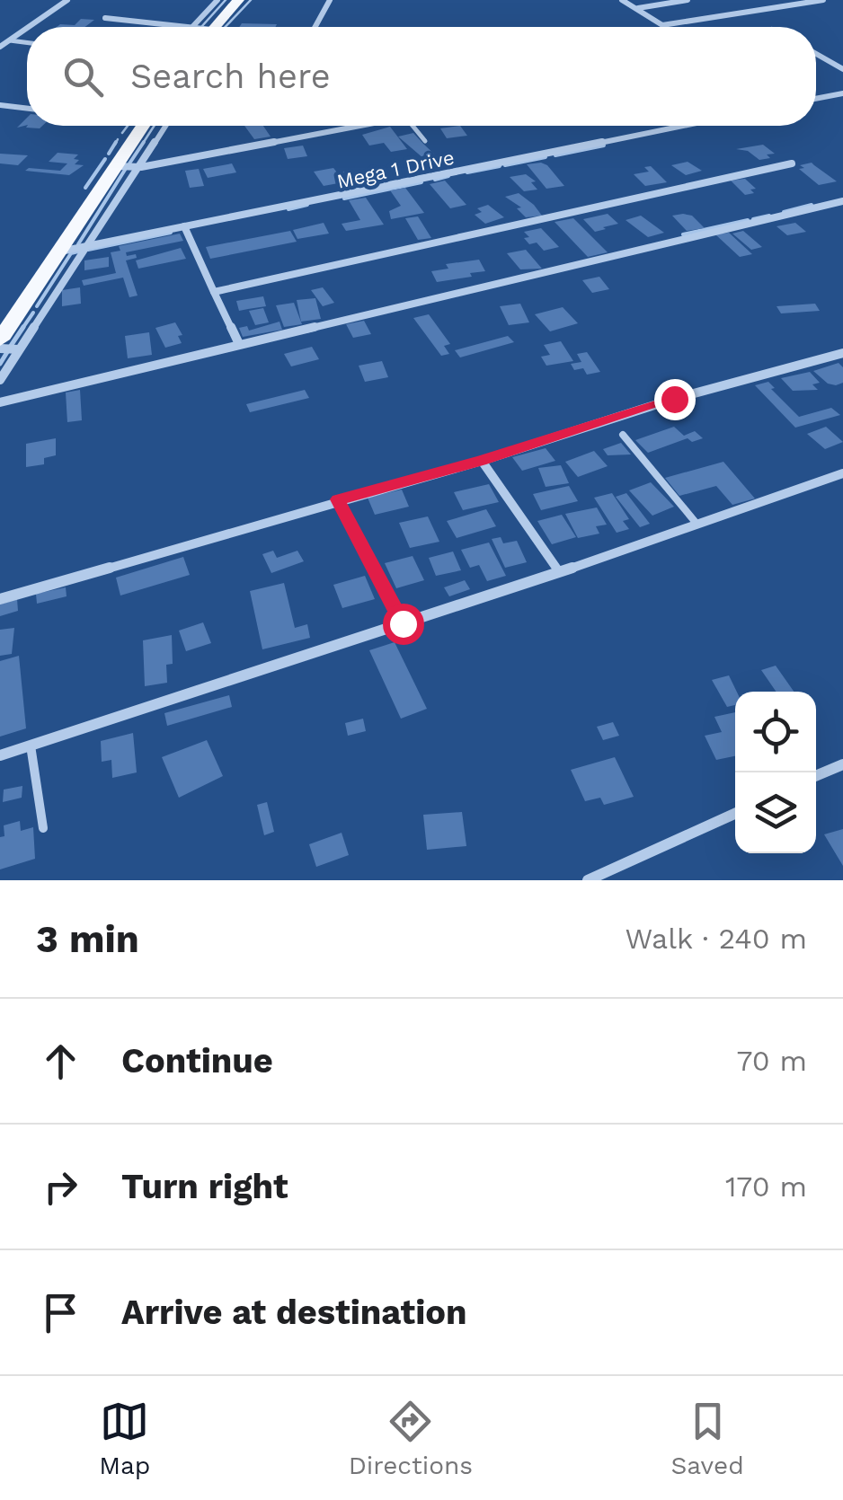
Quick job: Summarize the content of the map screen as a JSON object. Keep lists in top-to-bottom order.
{
  "streets": {
    "street": ["Mega 1 Drive"]
  },
  "page": {
    "search": "Search here",
    "heading": ["3 min", "Walk · 240 m"],
    "list": [
      ["Continue", "70 m"],
      ["Turn right", "170 m"],
      "Arrive at destination"
    ],
    "nav": ["Map", "Directions", "Saved"]
  }
}
